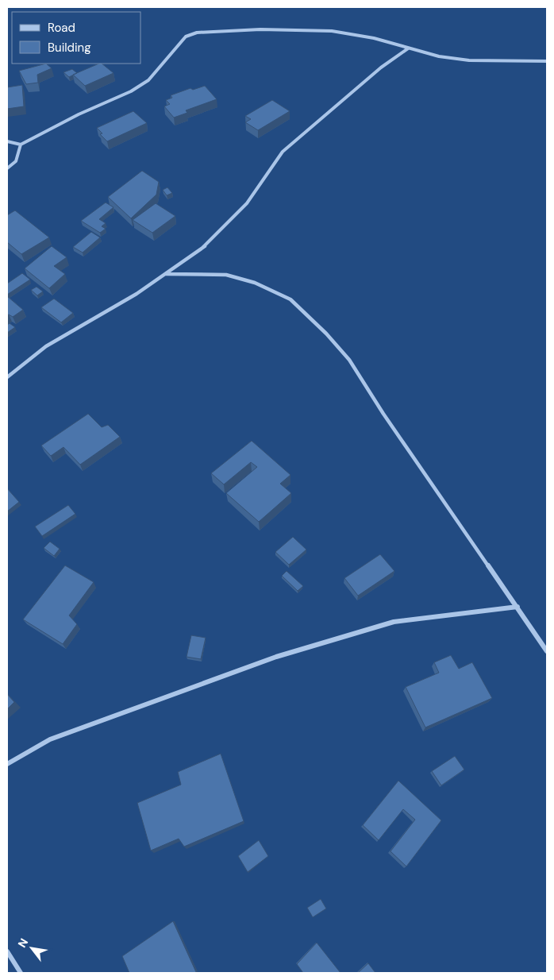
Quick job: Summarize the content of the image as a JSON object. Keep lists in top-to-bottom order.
{
  "legend": ["Road", "Building"],
  "north": "top left"
}
